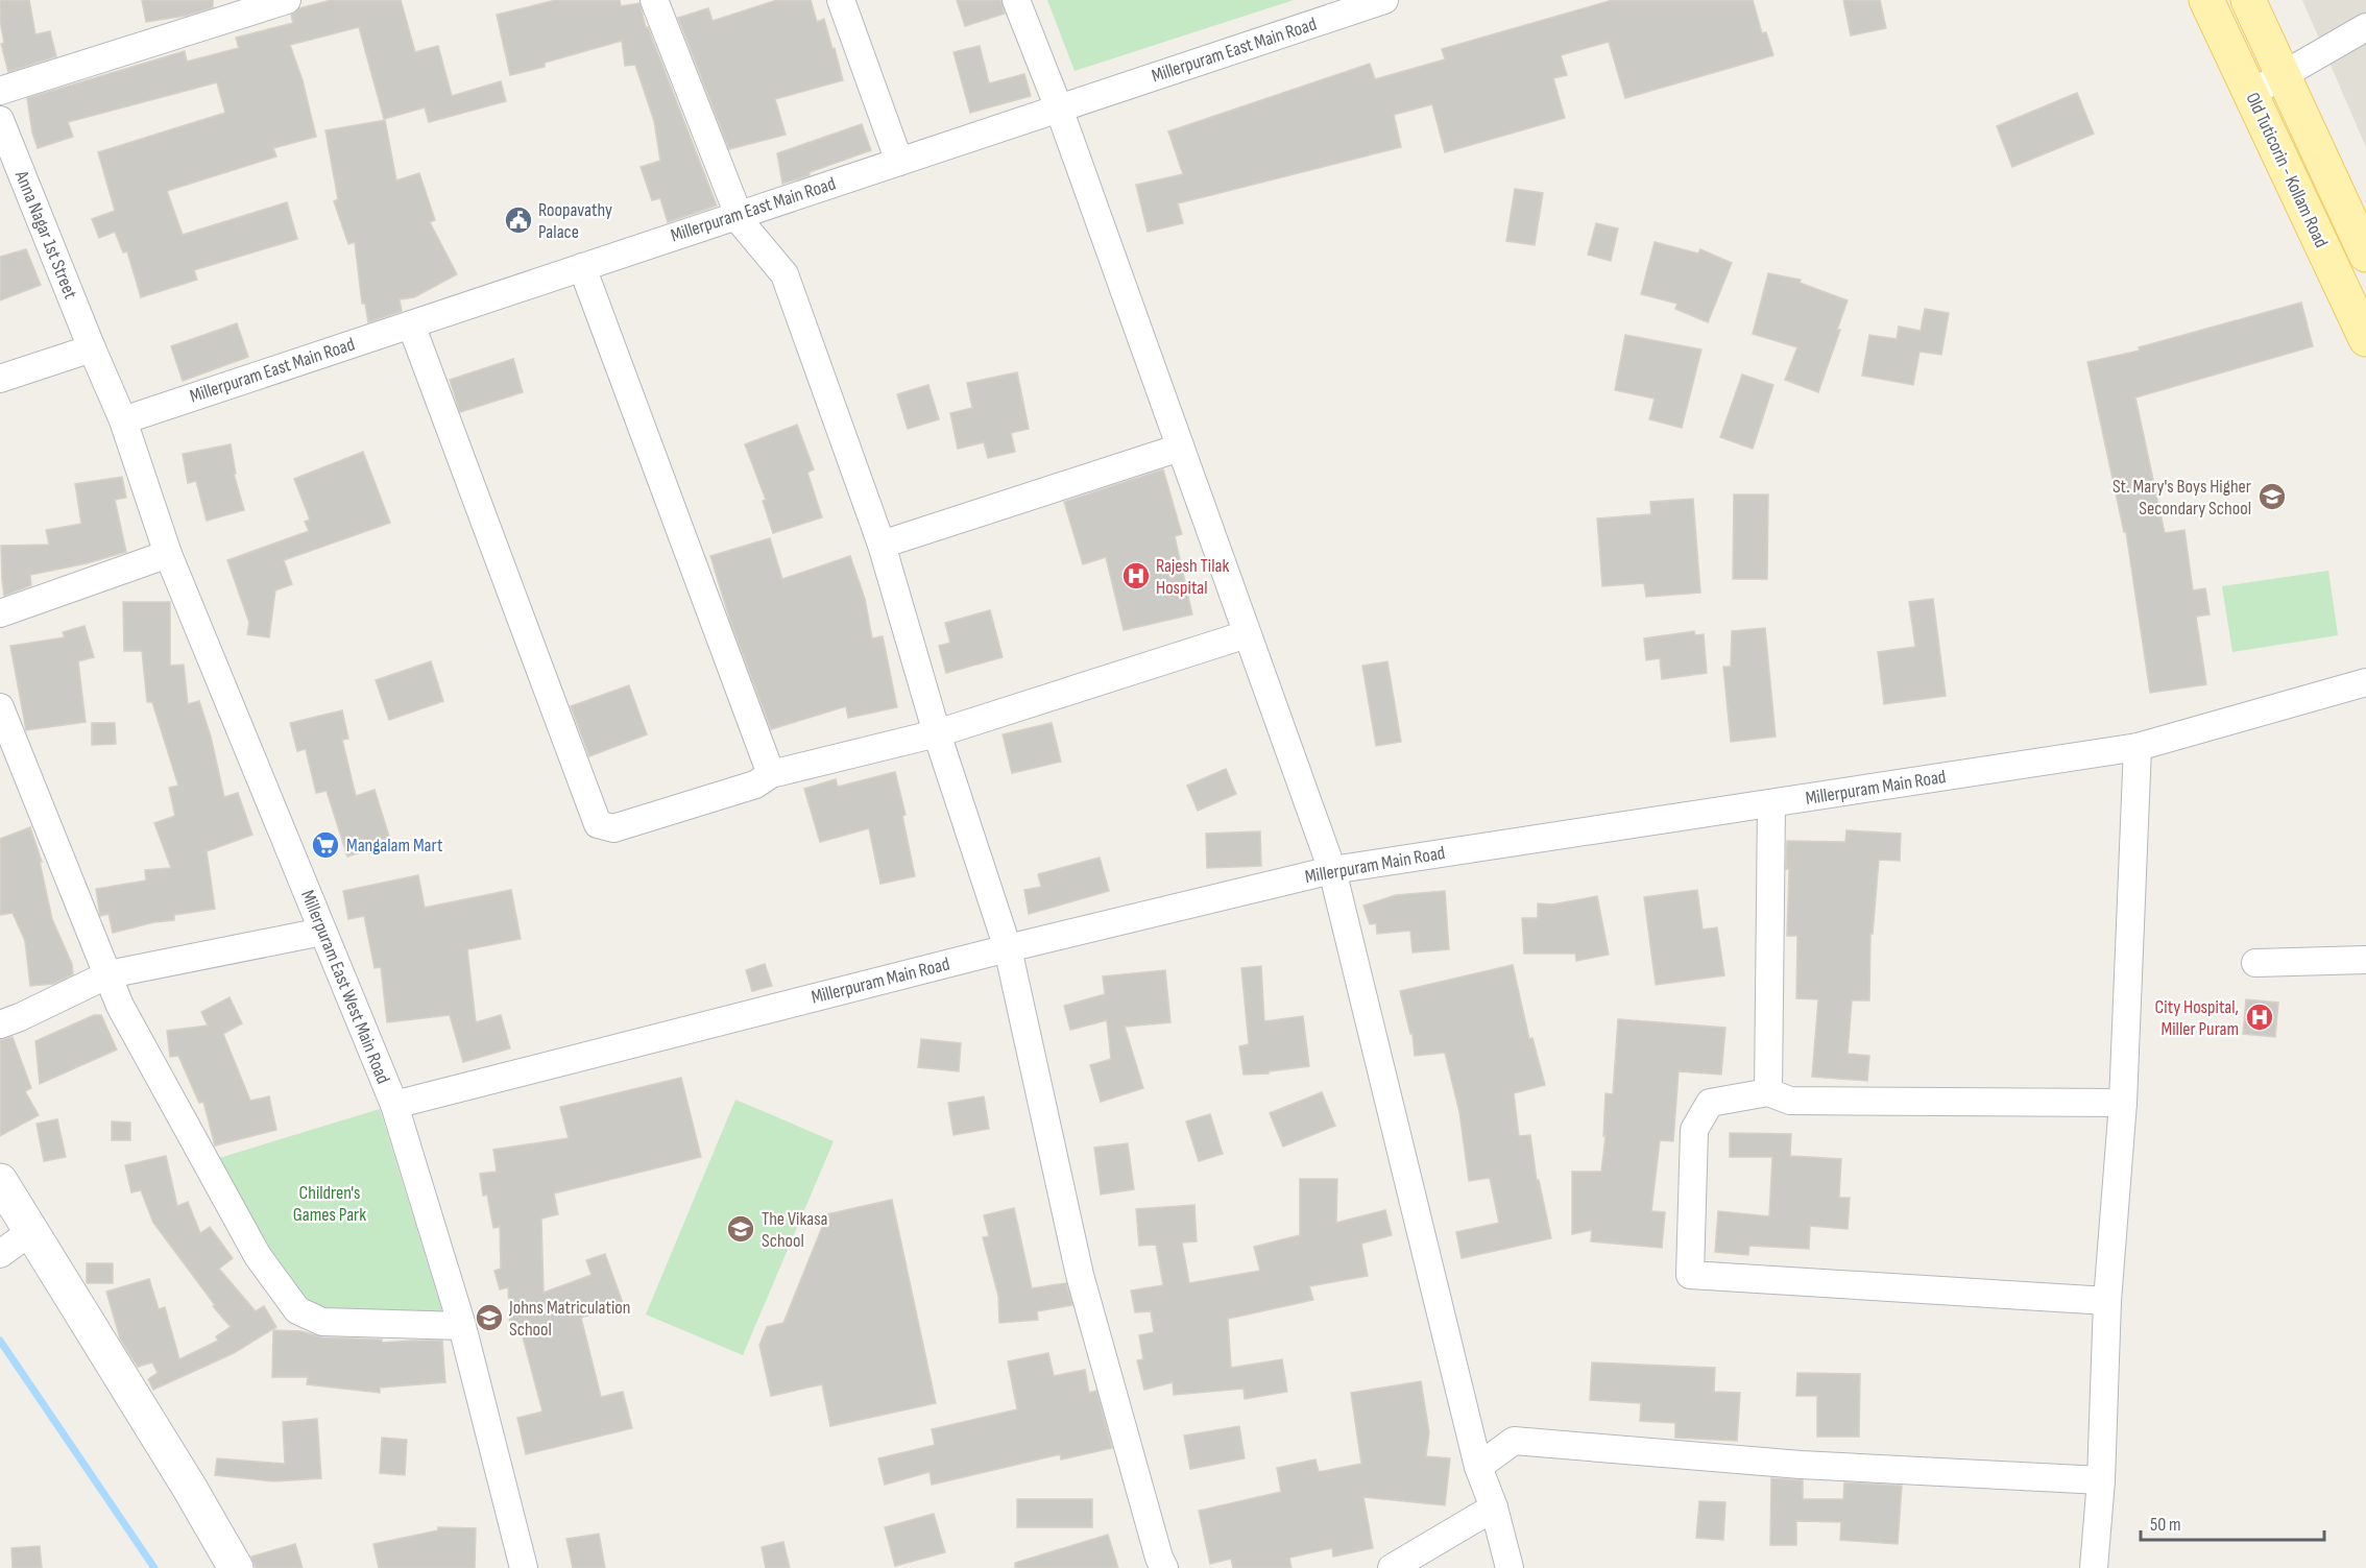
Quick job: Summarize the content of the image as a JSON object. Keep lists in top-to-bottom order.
{
  "streets": {
    "main road": ["Old Tuticorin - Kollam Road"],
    "street": [
      "Millerpuram East Main Road",
      "Anna Nagar 1st Street",
      "Millerpuram Main Road",
      "Millerpuram East West Main Road"
    ]
  },
  "crossings": [
    ["Millerpuram East Main Road", "Anna Nagar 1st Street"],
    ["Millerpuram East Main Road", "Millerpuram East West Main Road"],
    ["Anna Nagar 1st Street", "Millerpuram East West Main Road"],
    ["Millerpuram Main Road", "Millerpuram East West Main Road"]
  ],
  "parks": ["Children's Games Park"],
  "places": {
    "public building": ["Roopavathy Palace"],
    "school or university": ["St. Mary's Boys Higher Secondary School", "The Vikasa School", "Johns Matriculation School"],
    "hospital": ["Rajesh Tilak Hospital", "City Hospital, Miller Puram"],
    "supermarket": ["Mangalam Mart"]
  },
  "scale_bar": "50 m"
}
